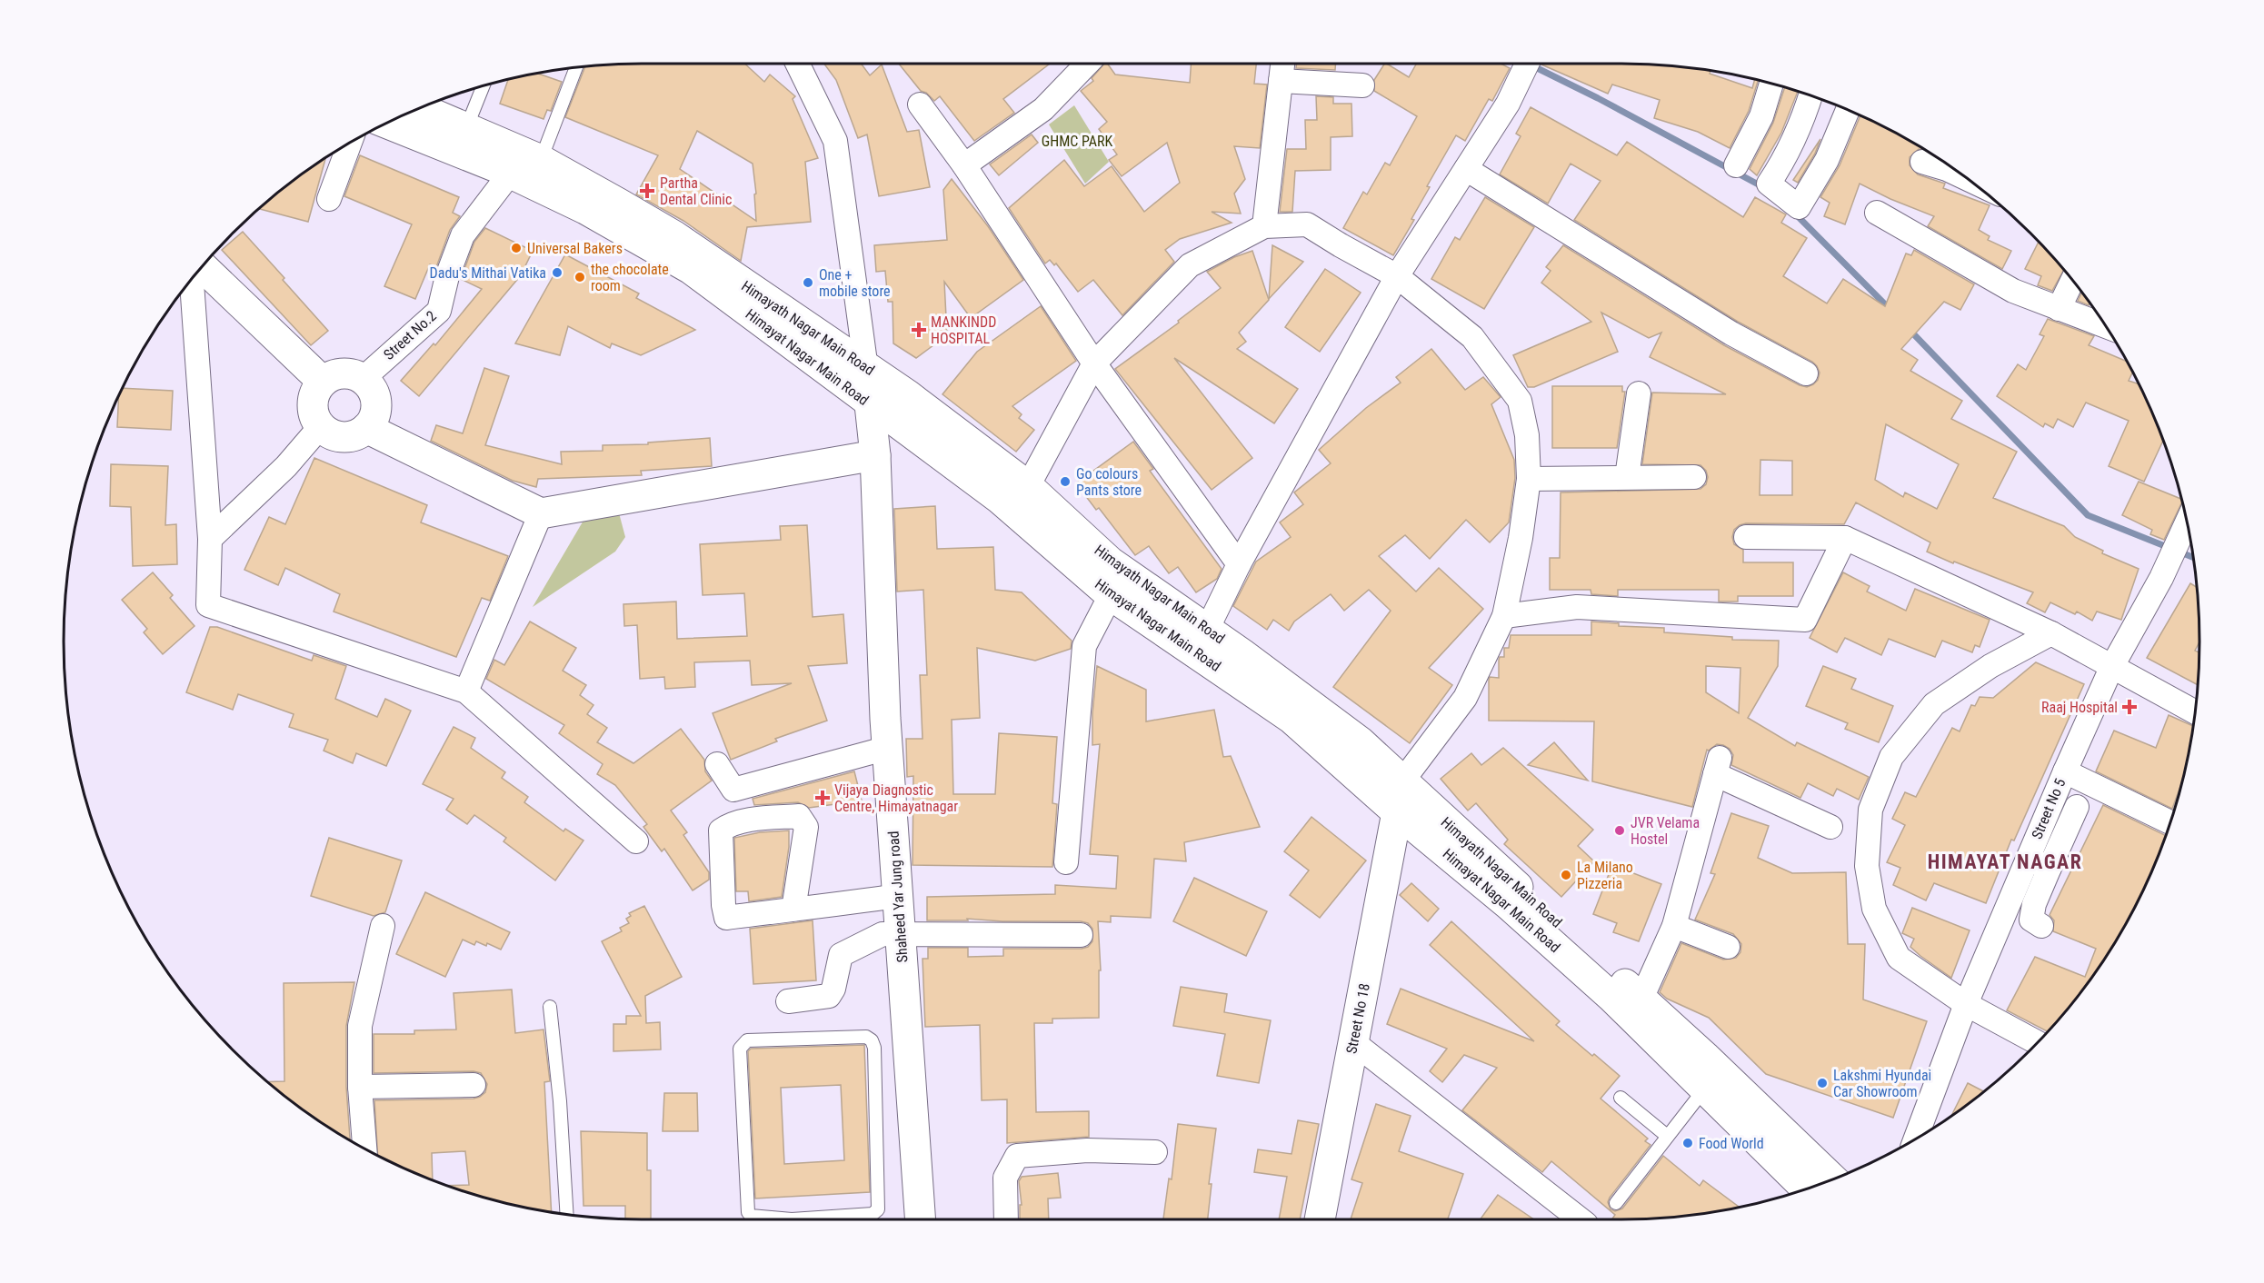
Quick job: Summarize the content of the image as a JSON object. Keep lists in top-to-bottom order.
{
  "streets": {
    "main road": [
      "Himayath Nagar Main Road",
      "Himayat Nagar Main Road",
      "Shaheed Yar Jung road",
      "Street No 18"
    ],
    "street": ["Street No.2", "Street No 5"]
  },
  "crossings": [
    ["Himayath Nagar Main Road", "Shaheed Yar Jung road"],
    ["Street No.2", "Himayat Nagar Main Road"],
    ["Himayat Nagar Main Road", "Shaheed Yar Jung road"],
    ["Himayat Nagar Main Road", "Street No 18"]
  ],
  "districts": ["HIMAYAT NAGAR"],
  "parks": ["GHMC PARK"],
  "places": {
    "health": [
      "Partha Dental Clinic",
      "MANKINDD HOSPITAL",
      "Raaj Hospital",
      "Vijaya Diagnostic Centre, Himayatnagar"
    ],
    "other": [
      "Universal Bakers",
      "Dadu's Mithai Vatika",
      "the chocolate room",
      "One + mobile store",
      "Go colours Pants store",
      "JVR Velama Hostel",
      "La Milano Pizzeria",
      "Lakshmi Hyundai Car Showroom",
      "Food World"
    ]
  }
}
